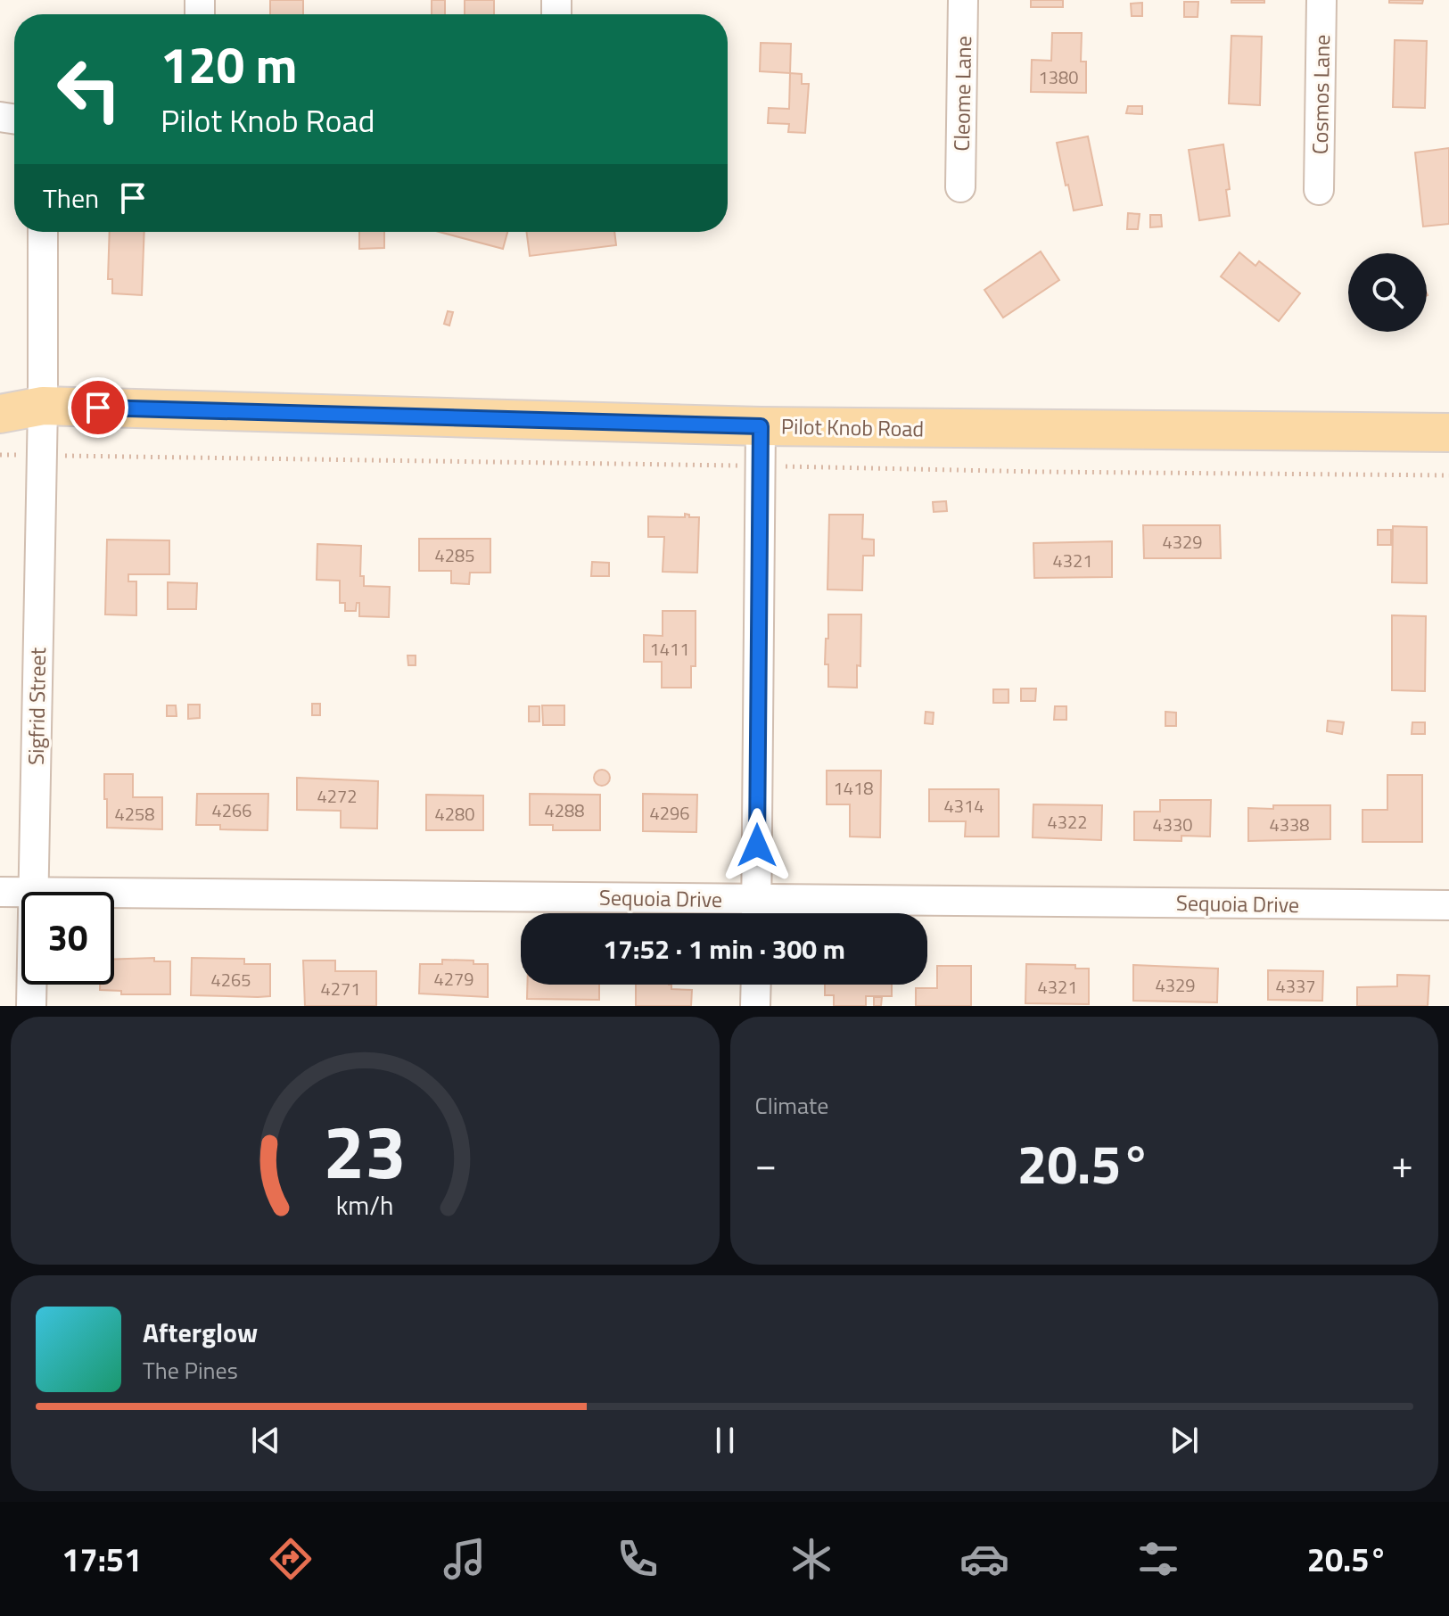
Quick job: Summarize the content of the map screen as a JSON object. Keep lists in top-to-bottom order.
{
  "streets": {
    "main road": ["Pilot Knob Road"],
    "street": [
      "Cleome Lane",
      "Cosmos Lane",
      "Sigfrid Street",
      "Sequoia Drive"
    ]
  },
  "crossings": [
    ["Pilot Knob Road", "Sigfrid Street"]
  ],
  "house_numbers": [
    "1380",
    "4329",
    "4285",
    "4321",
    "1411",
    "1418",
    "4272",
    "4314",
    "4266",
    "4288",
    "4296",
    "4258",
    "4280",
    "4322",
    "4330",
    "4338",
    "4279",
    "4265",
    "4329",
    "4337",
    "4321",
    "4271"
  ],
  "page": {
    "turn": ["120 m", "Pilot Knob Road"],
    "then": "Then",
    "limit": "30",
    "trip": "17:52 · 1 min · 300 m",
    "tile": "Climate",
    "heat": ["−", "20.5°", "+"],
    "song": ["Afterglow", "The Pines"],
    "tabs": ["17:51", "20.5°"],
    "gauge": ["23", "km/h"]
  }
}
